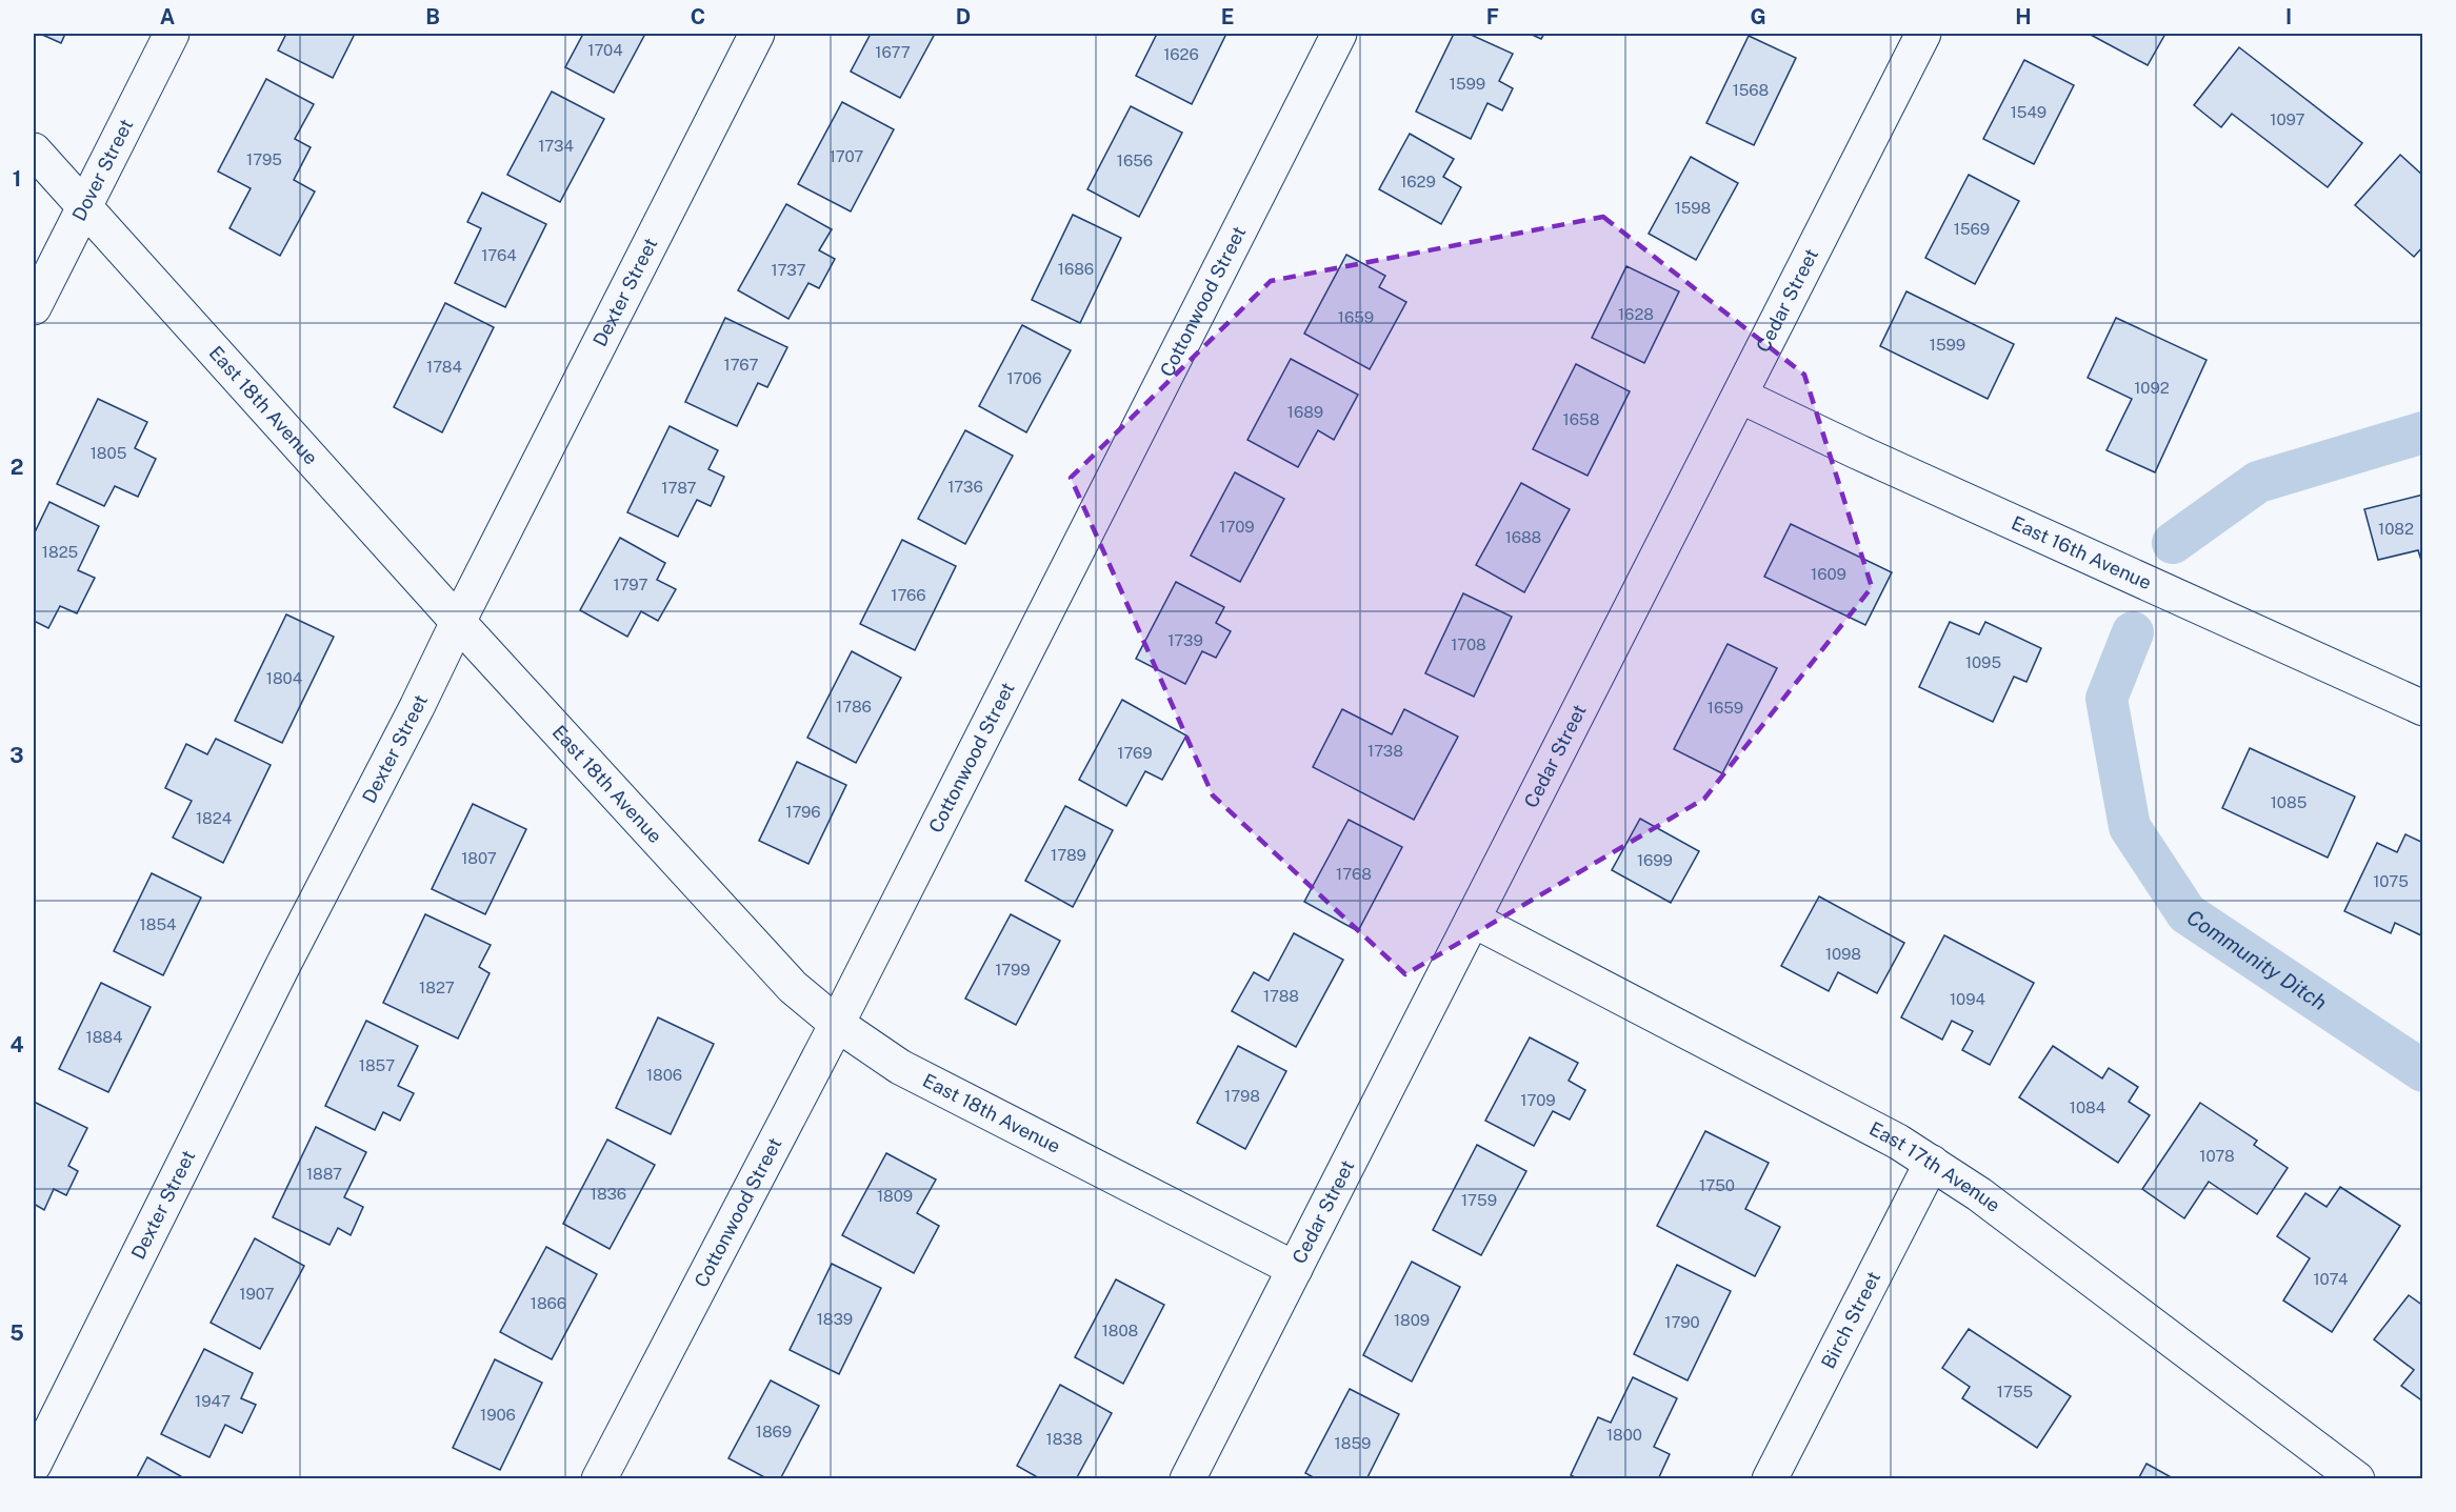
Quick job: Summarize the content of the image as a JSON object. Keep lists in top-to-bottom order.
{
  "streets": {
    "street": [
      "Dover Street",
      "Dexter Street",
      "Cottonwood Street",
      "Cedar Street",
      "East 18th Avenue",
      "East 16th Avenue",
      "East 17th Avenue",
      "Birch Street"
    ]
  },
  "crossings": [
    ["Dover Street", "East 18th Avenue"],
    ["Dexter Street", "East 18th Avenue"],
    ["Cottonwood Street", "East 18th Avenue"],
    ["Cedar Street", "East 18th Avenue"],
    ["Cedar Street", "East 16th Avenue"],
    ["Cedar Street", "East 17th Avenue"],
    ["East 17th Avenue", "Birch Street"]
  ],
  "water": ["Community Ditch"],
  "house_numbers": [
    "1704",
    "1677",
    "1626",
    "1599",
    "1568",
    "1549",
    "1097",
    "1734",
    "1707",
    "1795",
    "1656",
    "1629",
    "1598",
    "1569",
    "1764",
    "1686",
    "1737",
    "1628",
    "1659",
    "1599",
    "1767",
    "1784",
    "1706",
    "1092",
    "1689",
    "1658",
    "1805",
    "1736",
    "1787",
    "1709",
    "1082",
    "1688",
    "1825",
    "1609",
    "1797",
    "1766",
    "1739",
    "1708",
    "1095",
    "1804",
    "1786",
    "1659",
    "1738",
    "1769",
    "1085",
    "1796",
    "1824",
    "1789",
    "1807",
    "1699",
    "1768",
    "1075",
    "1854",
    "1098",
    "1799",
    "1827",
    "1788",
    "1094",
    "1884",
    "1857",
    "1806",
    "1798",
    "1709",
    "1084",
    "1078",
    "1887",
    "1750",
    "1836",
    "1809",
    "1759",
    "1074",
    "1907",
    "1866",
    "1839",
    "1809",
    "1790",
    "1808",
    "1755",
    "1947",
    "1906",
    "1869",
    "1800",
    "1838",
    "1859"
  ],
  "grid": {
    "columns": [
      "A",
      "B",
      "C",
      "D",
      "E",
      "F",
      "G",
      "H",
      "I"
    ],
    "rows": [
      "1",
      "2",
      "3",
      "4",
      "5"
    ]
  }
}
